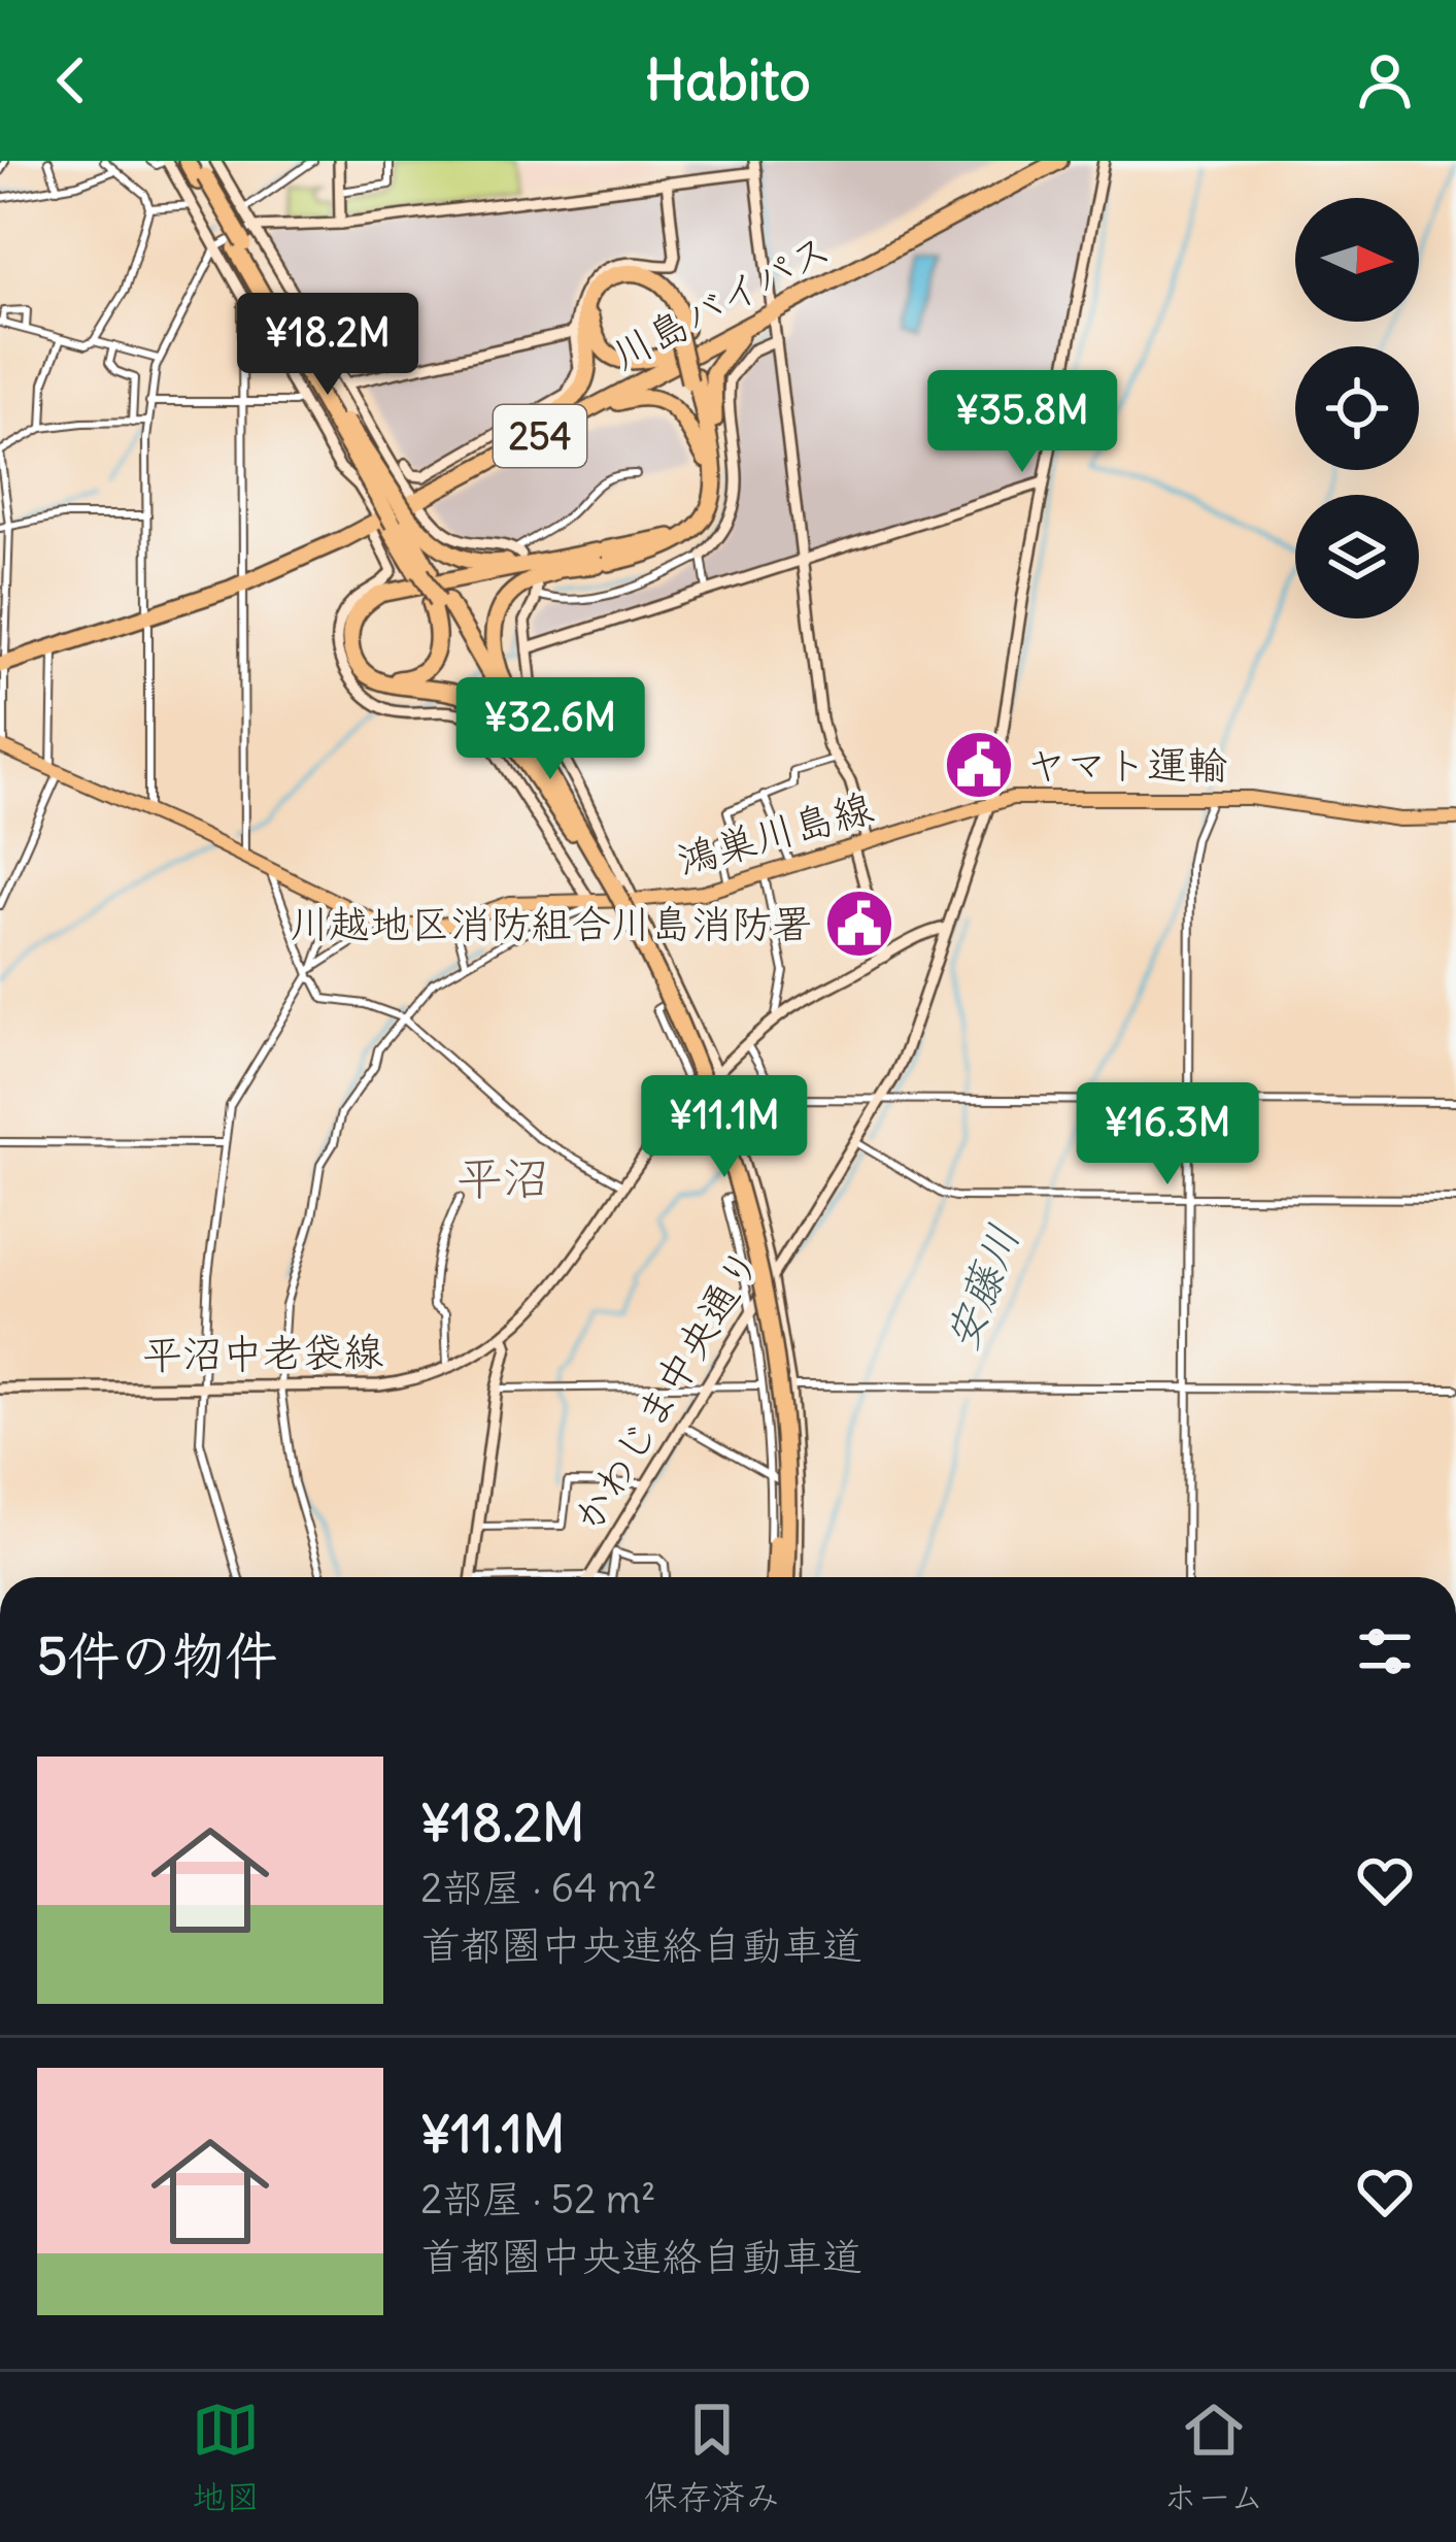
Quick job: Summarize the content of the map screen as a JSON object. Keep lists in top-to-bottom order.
{
  "streets": {
    "highway": ["川島バイパス", "254"],
    "main road": ["鴻巣川島線"],
    "street": ["平沼中老袋線", "かわじま中央通り"]
  },
  "crossings": [
    ["鴻巣川島線", "かわじま中央通り"],
    ["平沼中老袋線", "かわじま中央通り"]
  ],
  "districts": ["平沼"],
  "water": ["安藤川"],
  "places": {
    "public building": ["ヤマト運輸", "川越地区消防組合川島消防署"]
  },
  "north": "right",
  "page": {
    "header": "Habito",
    "price": [
      "¥18.2M",
      "¥35.8M",
      "¥32.6M",
      "¥11.1M",
      "¥16.3M"
    ],
    "heading": "5件の物件",
    "list": [
      {
        "name": "¥18.2M",
        "note": "2部屋 · 64 m² · 首都圏中央連絡自動車道"
      },
      {
        "name": "¥11.1M",
        "note": "2部屋 · 52 m² · 首都圏中央連絡自動車道"
      }
    ],
    "tabs": ["地図", "保存済み", "ホーム"]
  }
}
